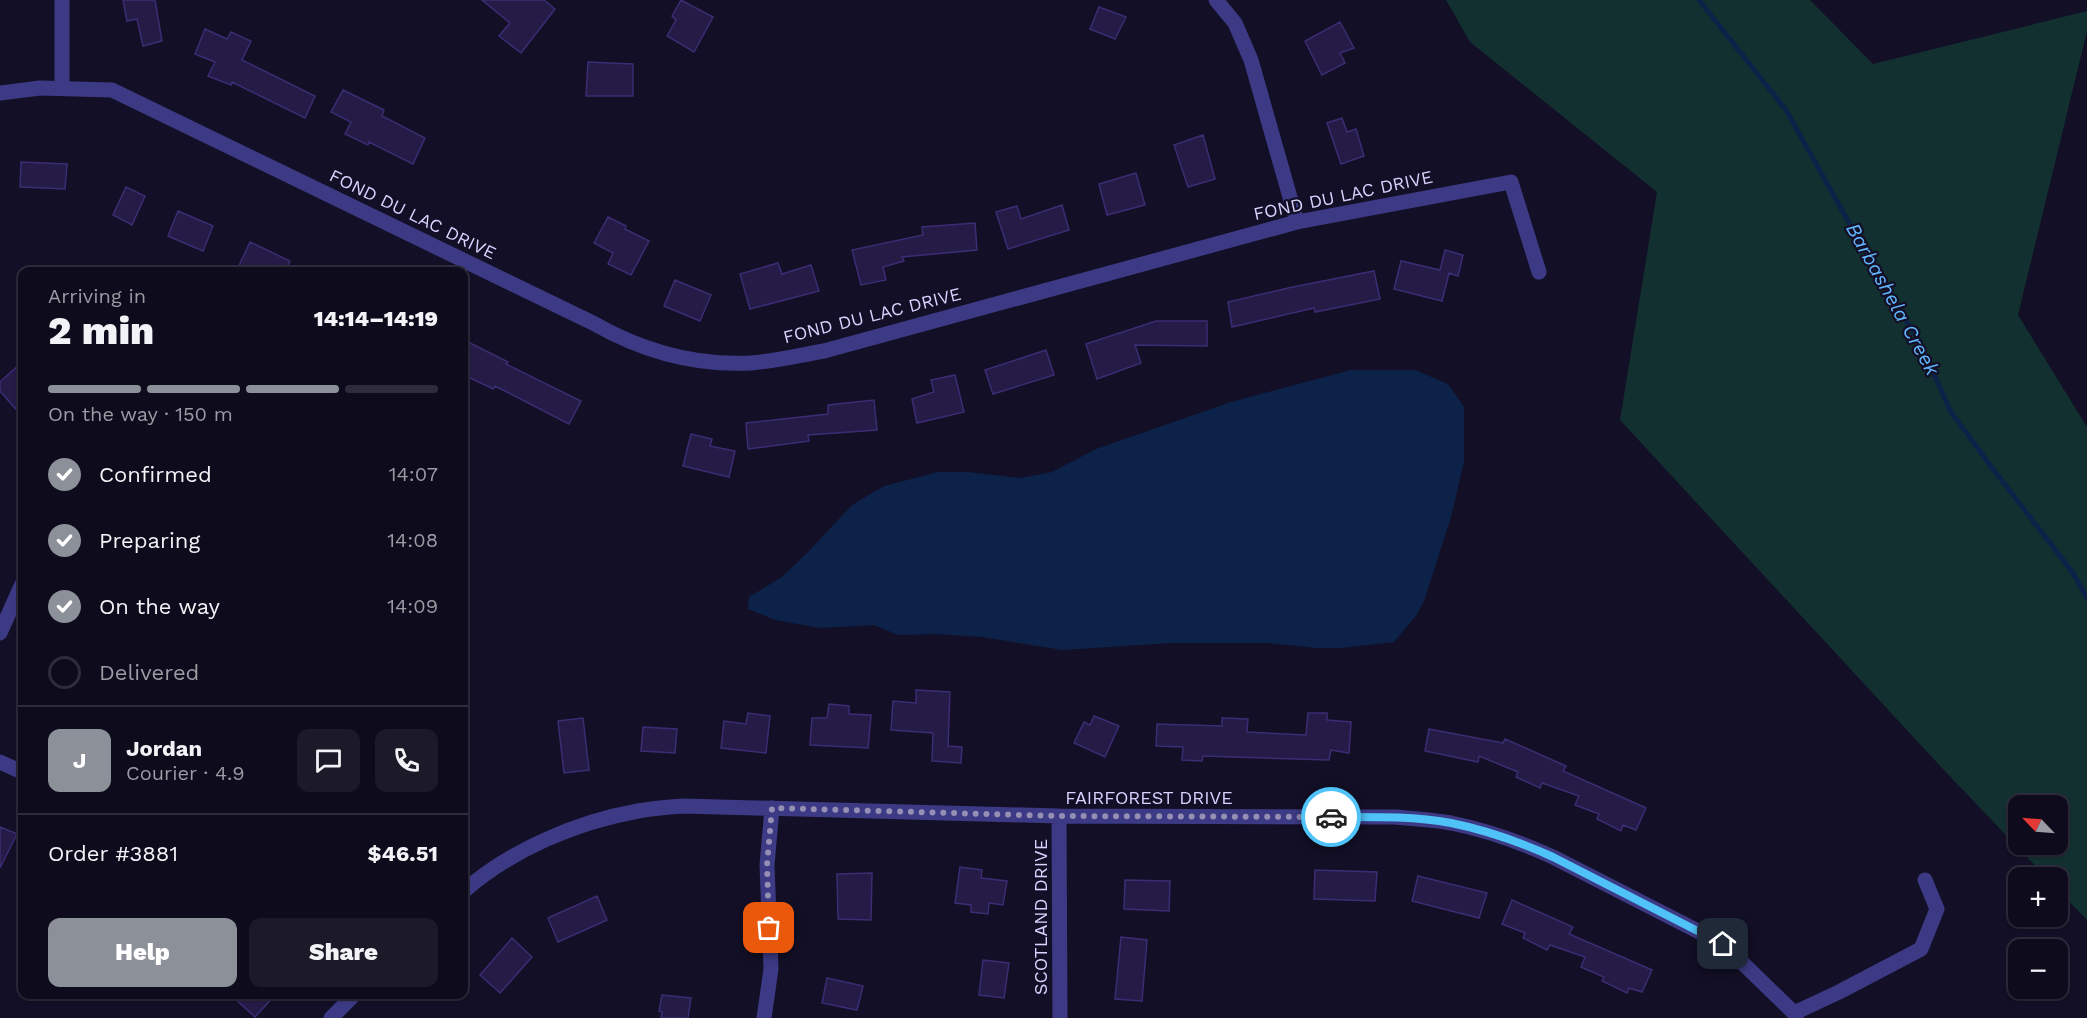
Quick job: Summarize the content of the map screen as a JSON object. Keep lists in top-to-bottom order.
{
  "streets": {
    "street": ["FOND DU LAC DRIVE", "FAIRFOREST DRIVE", "SCOTLAND DRIVE"]
  },
  "crossings": [
    ["FAIRFOREST DRIVE", "SCOTLAND DRIVE"]
  ],
  "water": ["Barbashela Creek"],
  "north": "top left",
  "page": {
    "heading": ["2 min", "Arriving in", "14:14–14:19"],
    "panel": [
      "Jordan",
      "Courier · 4.9",
      "Order #3881",
      "$46.51"
    ],
    "bar": "On the way · 150 m",
    "list": [
      ["Confirmed", "14:07"],
      ["Preparing", "14:08"],
      ["On the way", "14:09"],
      "Delivered"
    ],
    "round": "J",
    "map_buttons": ["+", "−"],
    "buttons": ["Help", "Share"]
  }
}
